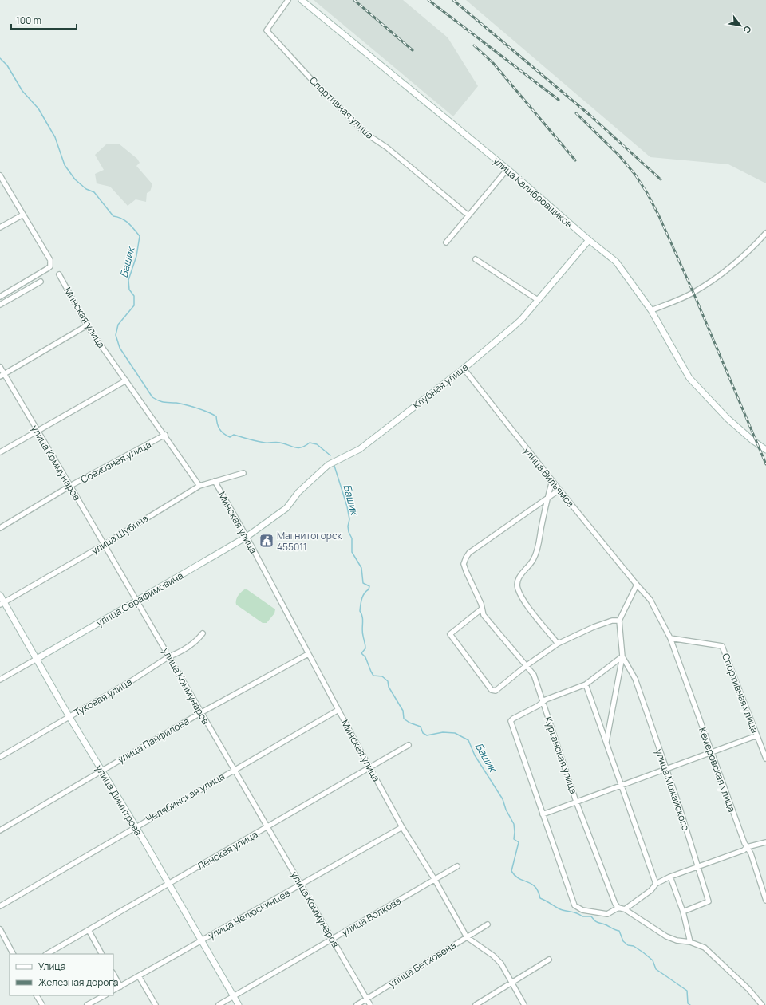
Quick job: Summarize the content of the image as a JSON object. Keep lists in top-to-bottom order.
{
  "streets": {
    "street": [
      "Спортивная улица",
      "улица Калибровщиков",
      "Минская улица",
      "Клубная улица",
      "Совхозная улица",
      "улица Коммунаров",
      "улица Вильямса",
      "улица Шубина",
      "улица Серафимовича",
      "Туковая улица",
      "улица Панфилова",
      "Курганская улица",
      "Кемеровская улица",
      "улица Можайского",
      "Челябинская улица",
      "улица Димитрова",
      "Ленская улица",
      "улица Челюскинцев",
      "улица Волкова",
      "улица Бетховена"
    ]
  },
  "crossings": [
    ["Спортивная улица", "улица Вильямса"],
    ["Спортивная улица", "Кемеровская улица"],
    ["улица Калибровщиков", "Клубная улица"],
    ["Минская улица", "Совхозная улица"],
    ["Минская улица", "улица Шубина"],
    ["Минская улица", "улица Серафимовича"],
    ["Минская улица", "улица Панфилова"],
    ["Минская улица", "Челябинская улица"],
    ["Минская улица", "Ленская улица"],
    ["Минская улица", "улица Челюскинцев"],
    ["Минская улица", "улица Волкова"],
    ["Минская улица", "улица Бетховена"],
    ["Клубная улица", "улица Вильямса"],
    ["Клубная улица", "улица Серафимовича"],
    ["Совхозная улица", "улица Коммунаров"],
    ["улица Коммунаров", "улица Шубина"],
    ["улица Коммунаров", "улица Серафимовича"],
    ["улица Коммунаров", "Туковая улица"],
    ["улица Коммунаров", "улица Панфилова"],
    ["улица Коммунаров", "Челябинская улица"],
    ["улица Коммунаров", "Ленская улица"],
    ["улица Коммунаров", "улица Челюскинцев"],
    ["улица Коммунаров", "улица Волкова"],
    ["улица Коммунаров", "улица Бетховена"],
    ["улица Вильямса", "Курганская улица"],
    ["улица Вильямса", "Кемеровская улица"],
    ["улица Шубина", "улица Димитрова"],
    ["улица Серафимовича", "улица Димитрова"],
    ["Туковая улица", "улица Димитрова"],
    ["улица Панфилова", "улица Димитрова"],
    ["Челябинская улица", "улица Димитрова"],
    ["улица Димитрова", "Ленская улица"],
    ["улица Димитрова", "улица Челюскинцев"],
    ["улица Димитрова", "улица Волкова"]
  ],
  "water": ["Башик"],
  "places": {
    "public building": ["Магнитогорск 455011"]
  },
  "legend": ["Улица", "Железная дорога"],
  "scale_bar": "100 m",
  "north": "bottom right"
}
